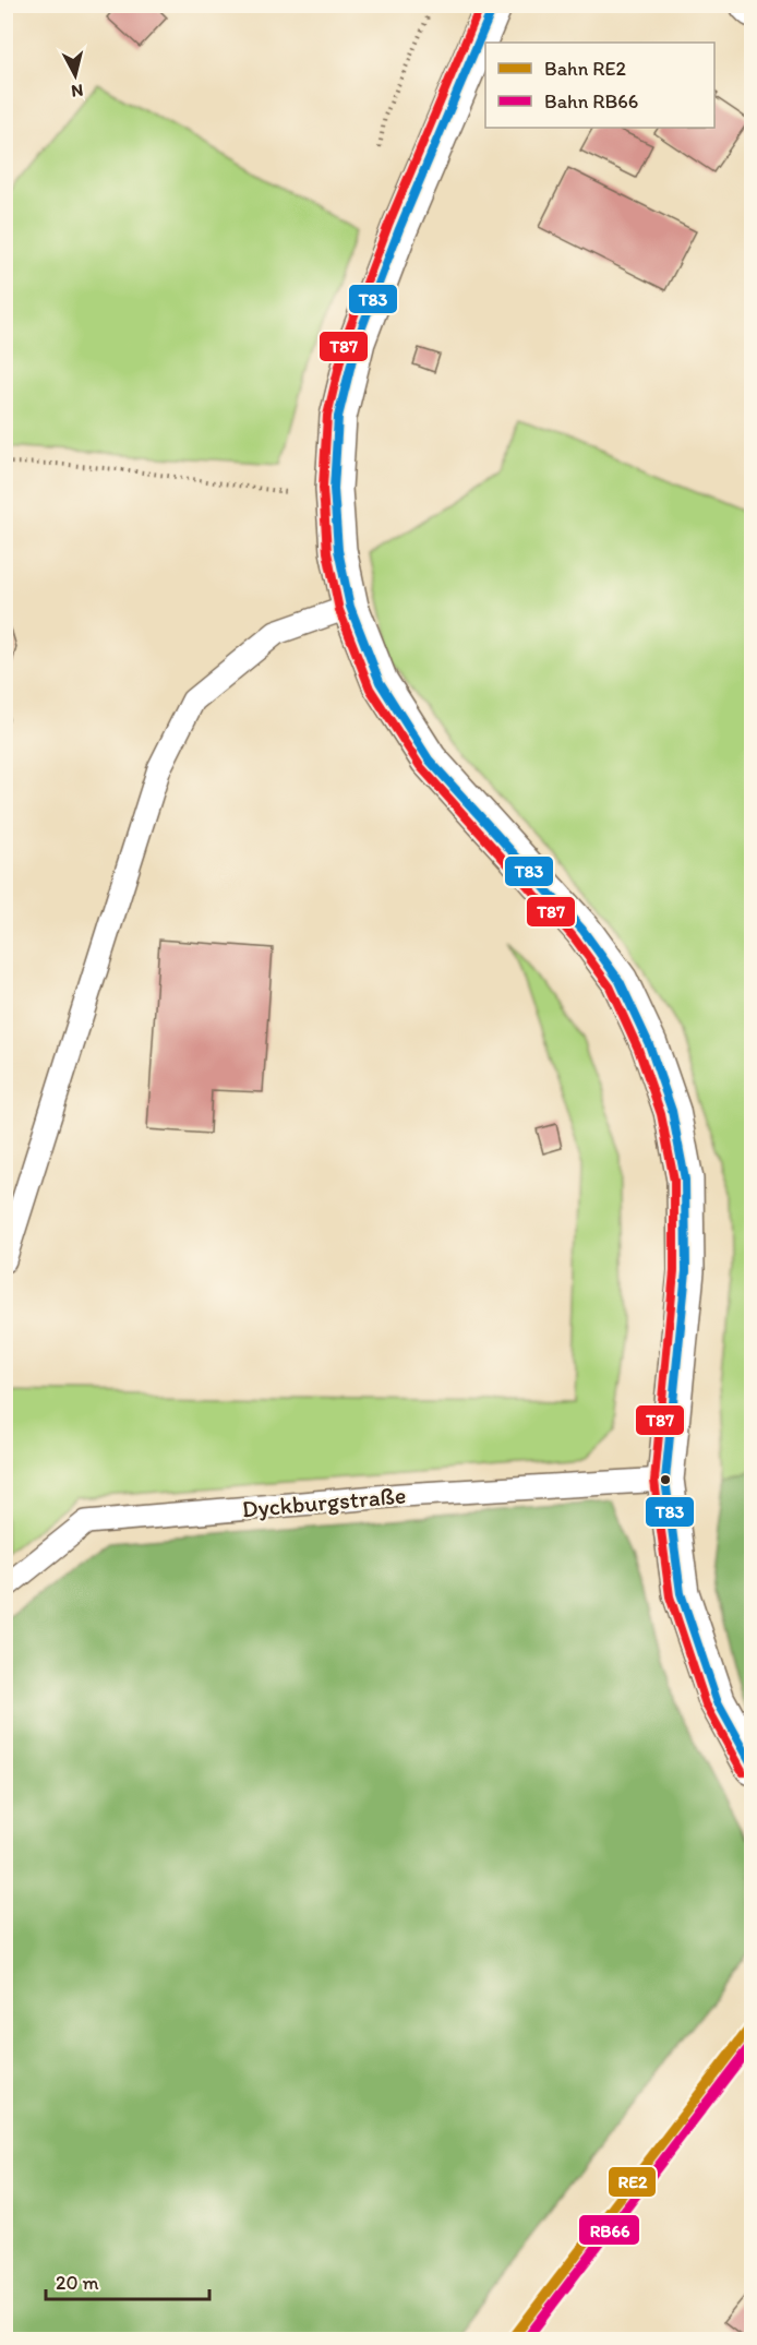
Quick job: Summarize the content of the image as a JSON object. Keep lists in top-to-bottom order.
{
  "streets": {
    "lane": ["Dyckburgstraße"]
  },
  "lines": [
    "transit line T83",
    "transit line T87",
    "rail line RE2",
    "rail line RB66"
  ],
  "legend": ["Bahn RE2", "Bahn RB66"],
  "scale_bar": "20 m",
  "north": "bottom"
}
